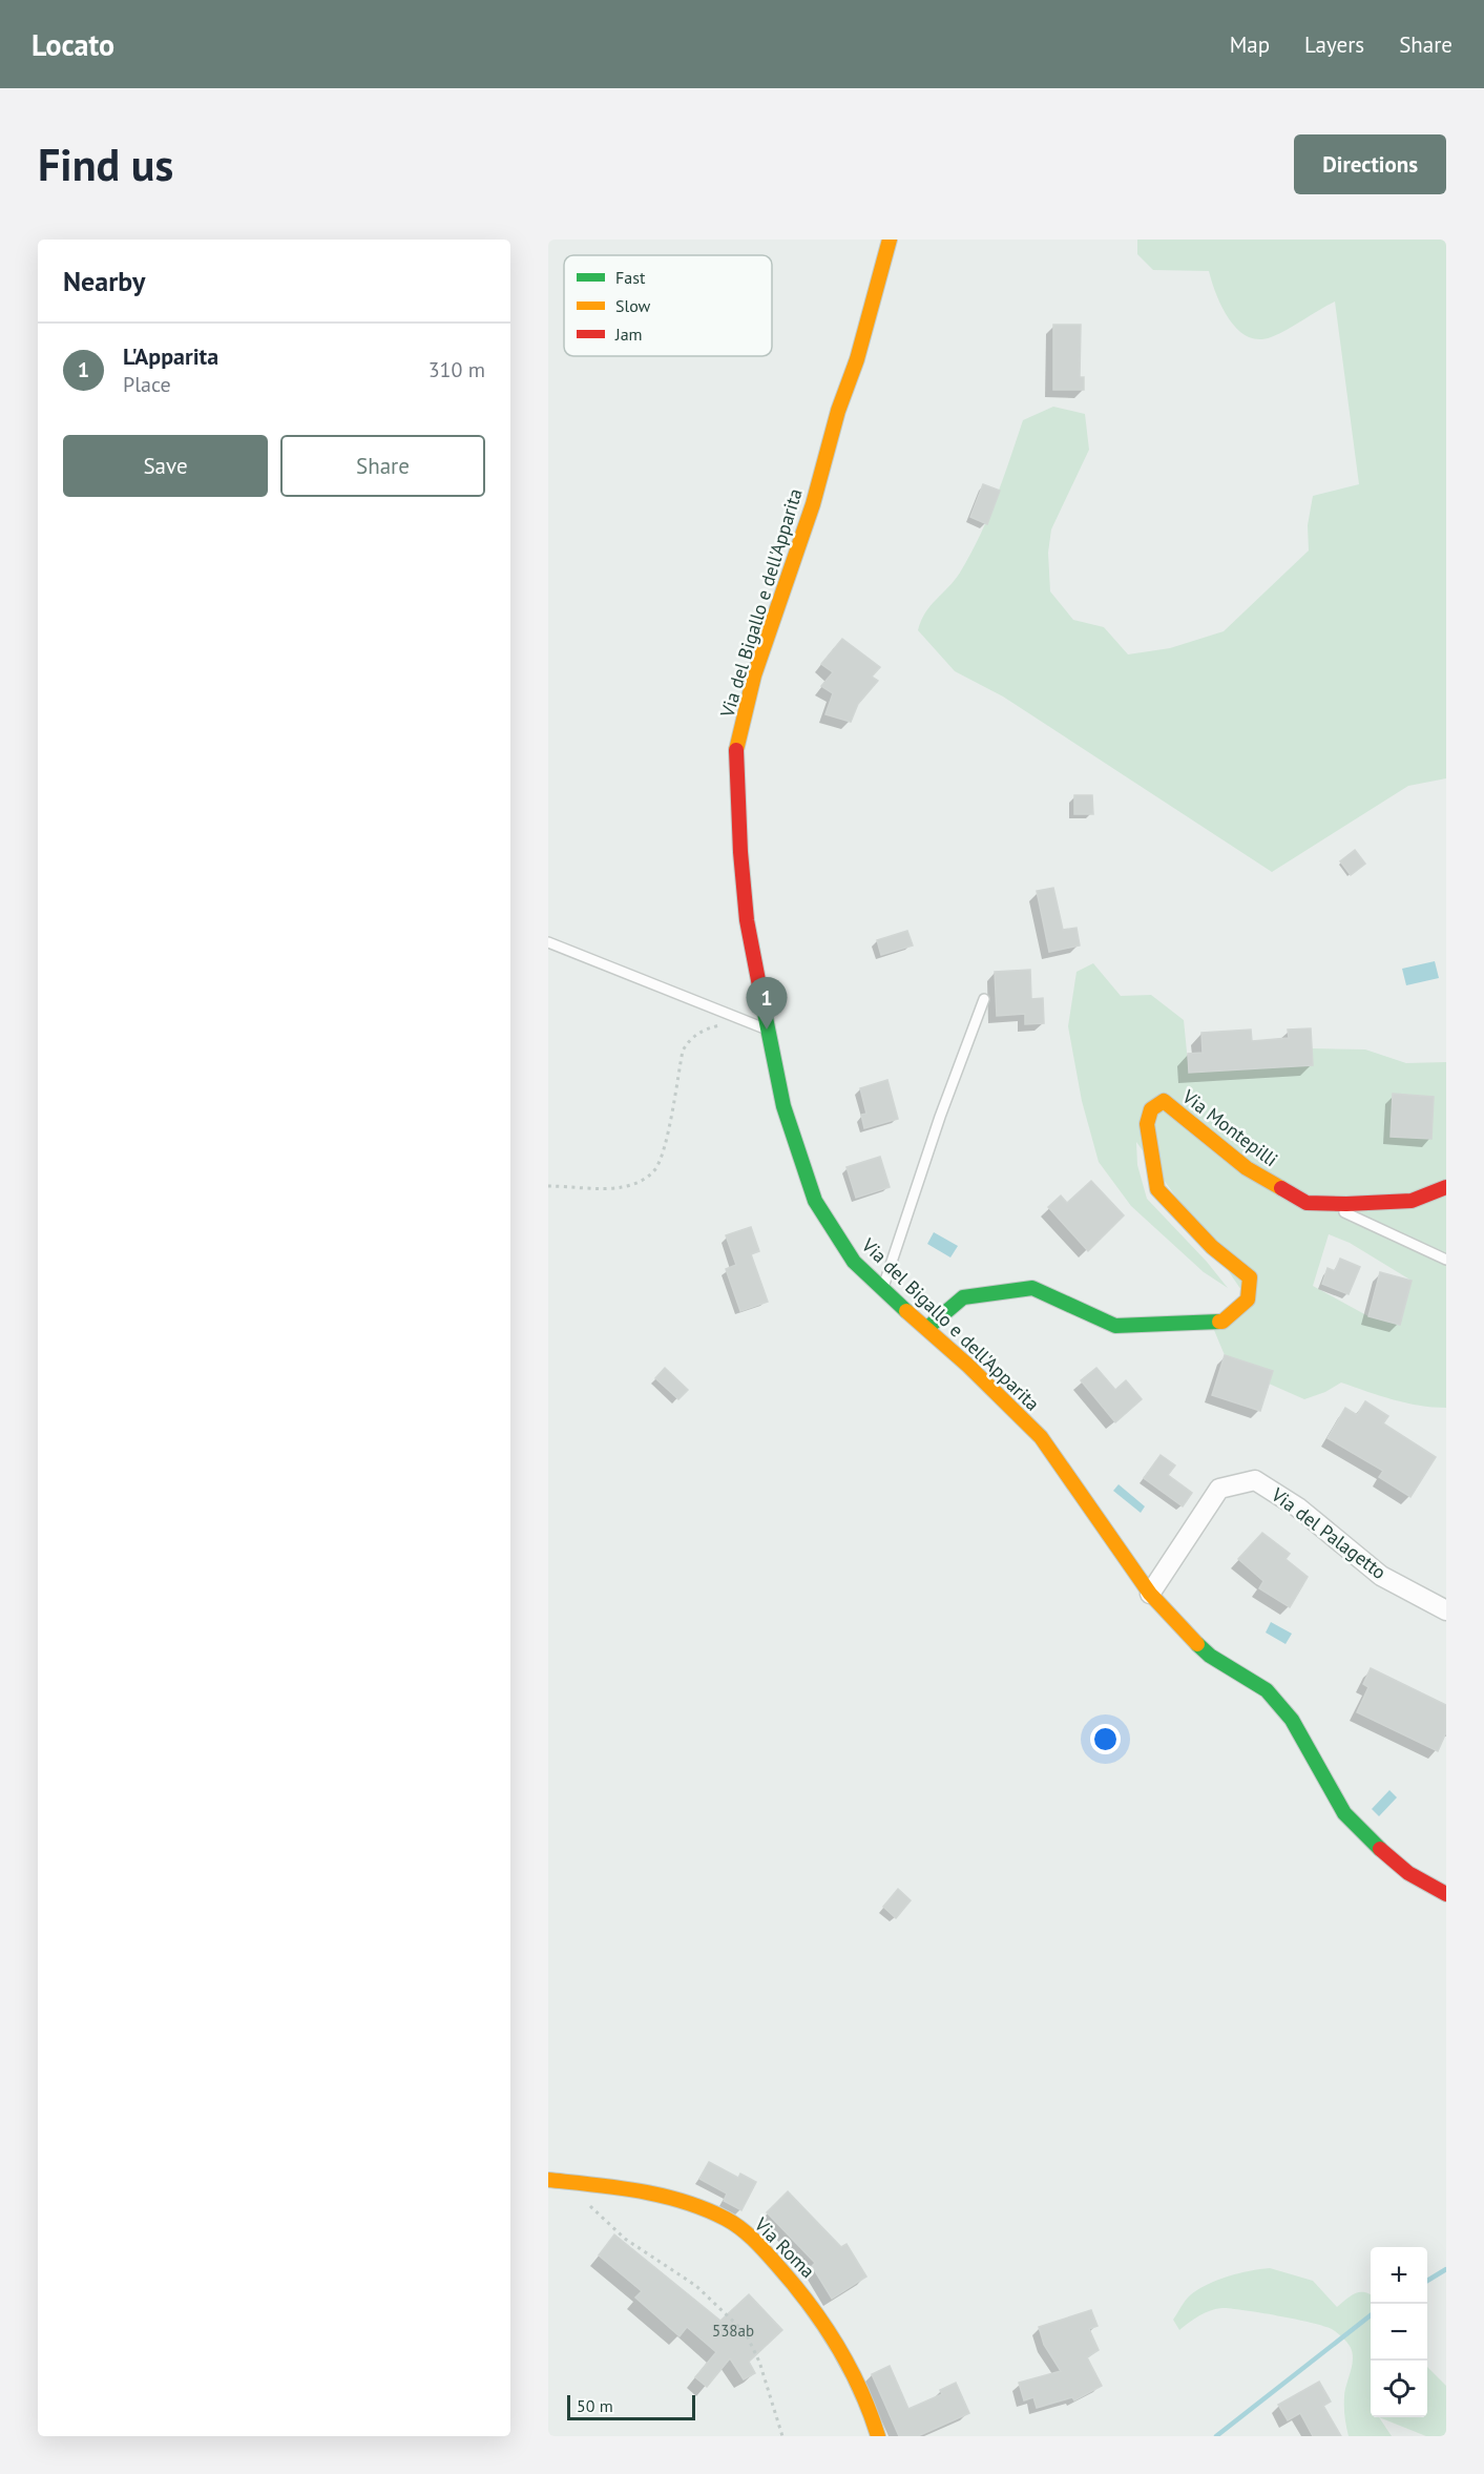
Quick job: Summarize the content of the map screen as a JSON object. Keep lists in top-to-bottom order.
{
  "streets": {
    "street": [
      "Via del Bigallo e dell'Apparita",
      "Via Montepilli",
      "Via del Palagetto",
      "Via Roma"
    ]
  },
  "crossings": [
    ["Via del Bigallo e dell'Apparita", "Via Montepilli"],
    ["Via del Bigallo e dell'Apparita", "Via del Palagetto"]
  ],
  "house_numbers": ["538ab"],
  "legend": ["Fast", "Slow", "Jam"],
  "scale_bar": "50 m",
  "page": {
    "header": "Locato",
    "nav": ["Map", "Layers", "Share"],
    "buttons": [
      "Directions",
      ["Save", "Share"]
    ],
    "title": "Find us",
    "heading": "Nearby",
    "list": [
      {
        "mark": "1",
        "name": "L'Apparita",
        "note": "Place",
        "value": "310 m"
      }
    ],
    "pins": "1",
    "map_buttons": ["+", "−"],
    "scale": "50 m"
  }
}
